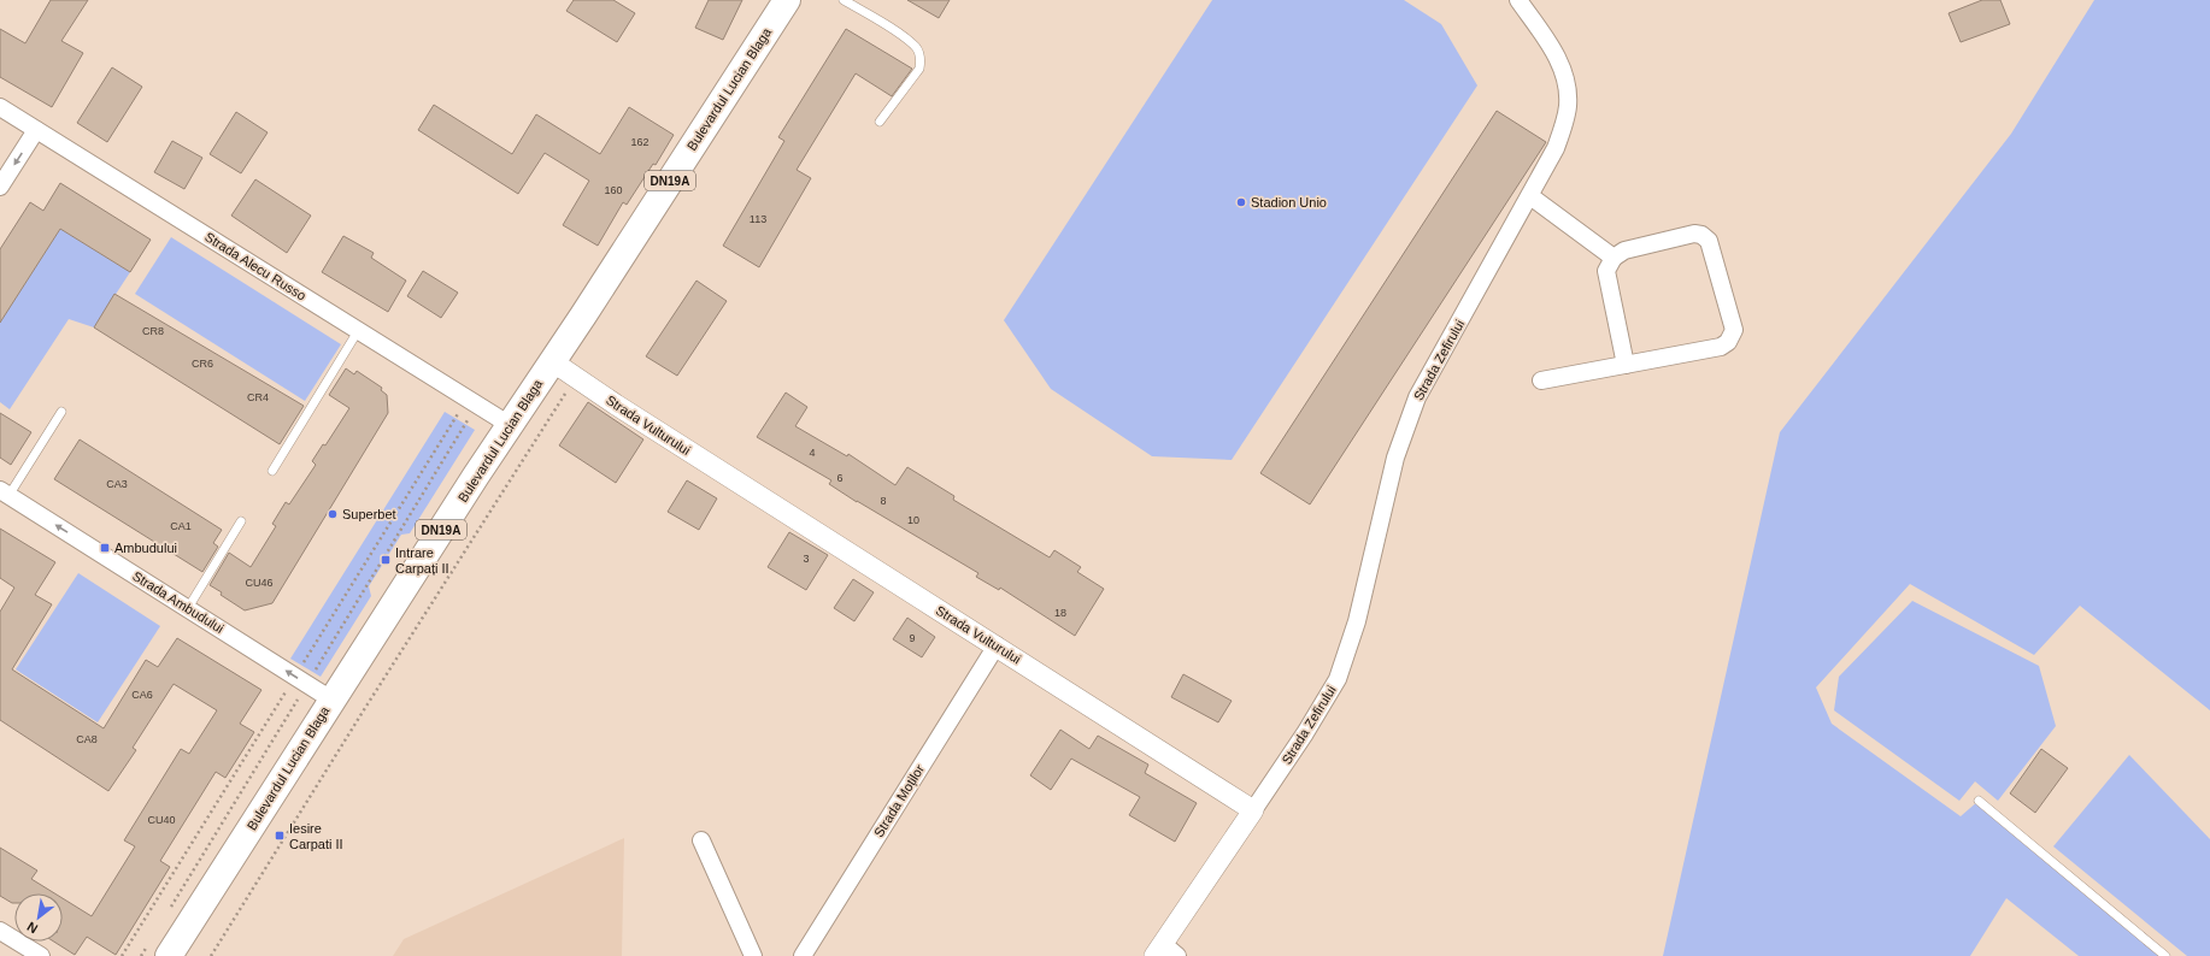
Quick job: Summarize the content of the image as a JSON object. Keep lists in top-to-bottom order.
{
  "streets": {
    "main road": ["Bulevardul Lucian Blaga", "DN19A"],
    "street": [
      "Strada Alecu Russo",
      "Strada Zefirului",
      "Strada Vulturului",
      "Strada Ambudului",
      "Strada Moților"
    ]
  },
  "crossings": [
    ["Bulevardul Lucian Blaga", "Strada Alecu Russo"],
    ["Bulevardul Lucian Blaga", "Strada Vulturului"],
    ["Bulevardul Lucian Blaga", "Strada Ambudului"],
    ["Strada Zefirului", "Strada Vulturului"],
    ["Strada Vulturului", "Strada Moților"]
  ],
  "one_way": ["Strada Ambudului"],
  "places": {
    "other": ["Stadion Unio", "Superbet"],
    "transit": ["Ambudului", "Intrare Carpați II", "Iesire Carpati II"]
  },
  "house_numbers": [
    "162",
    "160",
    "113",
    "CR8",
    "CR6",
    "CR4",
    "4",
    "6",
    "CA3",
    "8",
    "10",
    "CA1",
    "3",
    "CU46",
    "18",
    "9",
    "CA6",
    "CA8",
    "CU40"
  ],
  "north": "bottom left"
}
